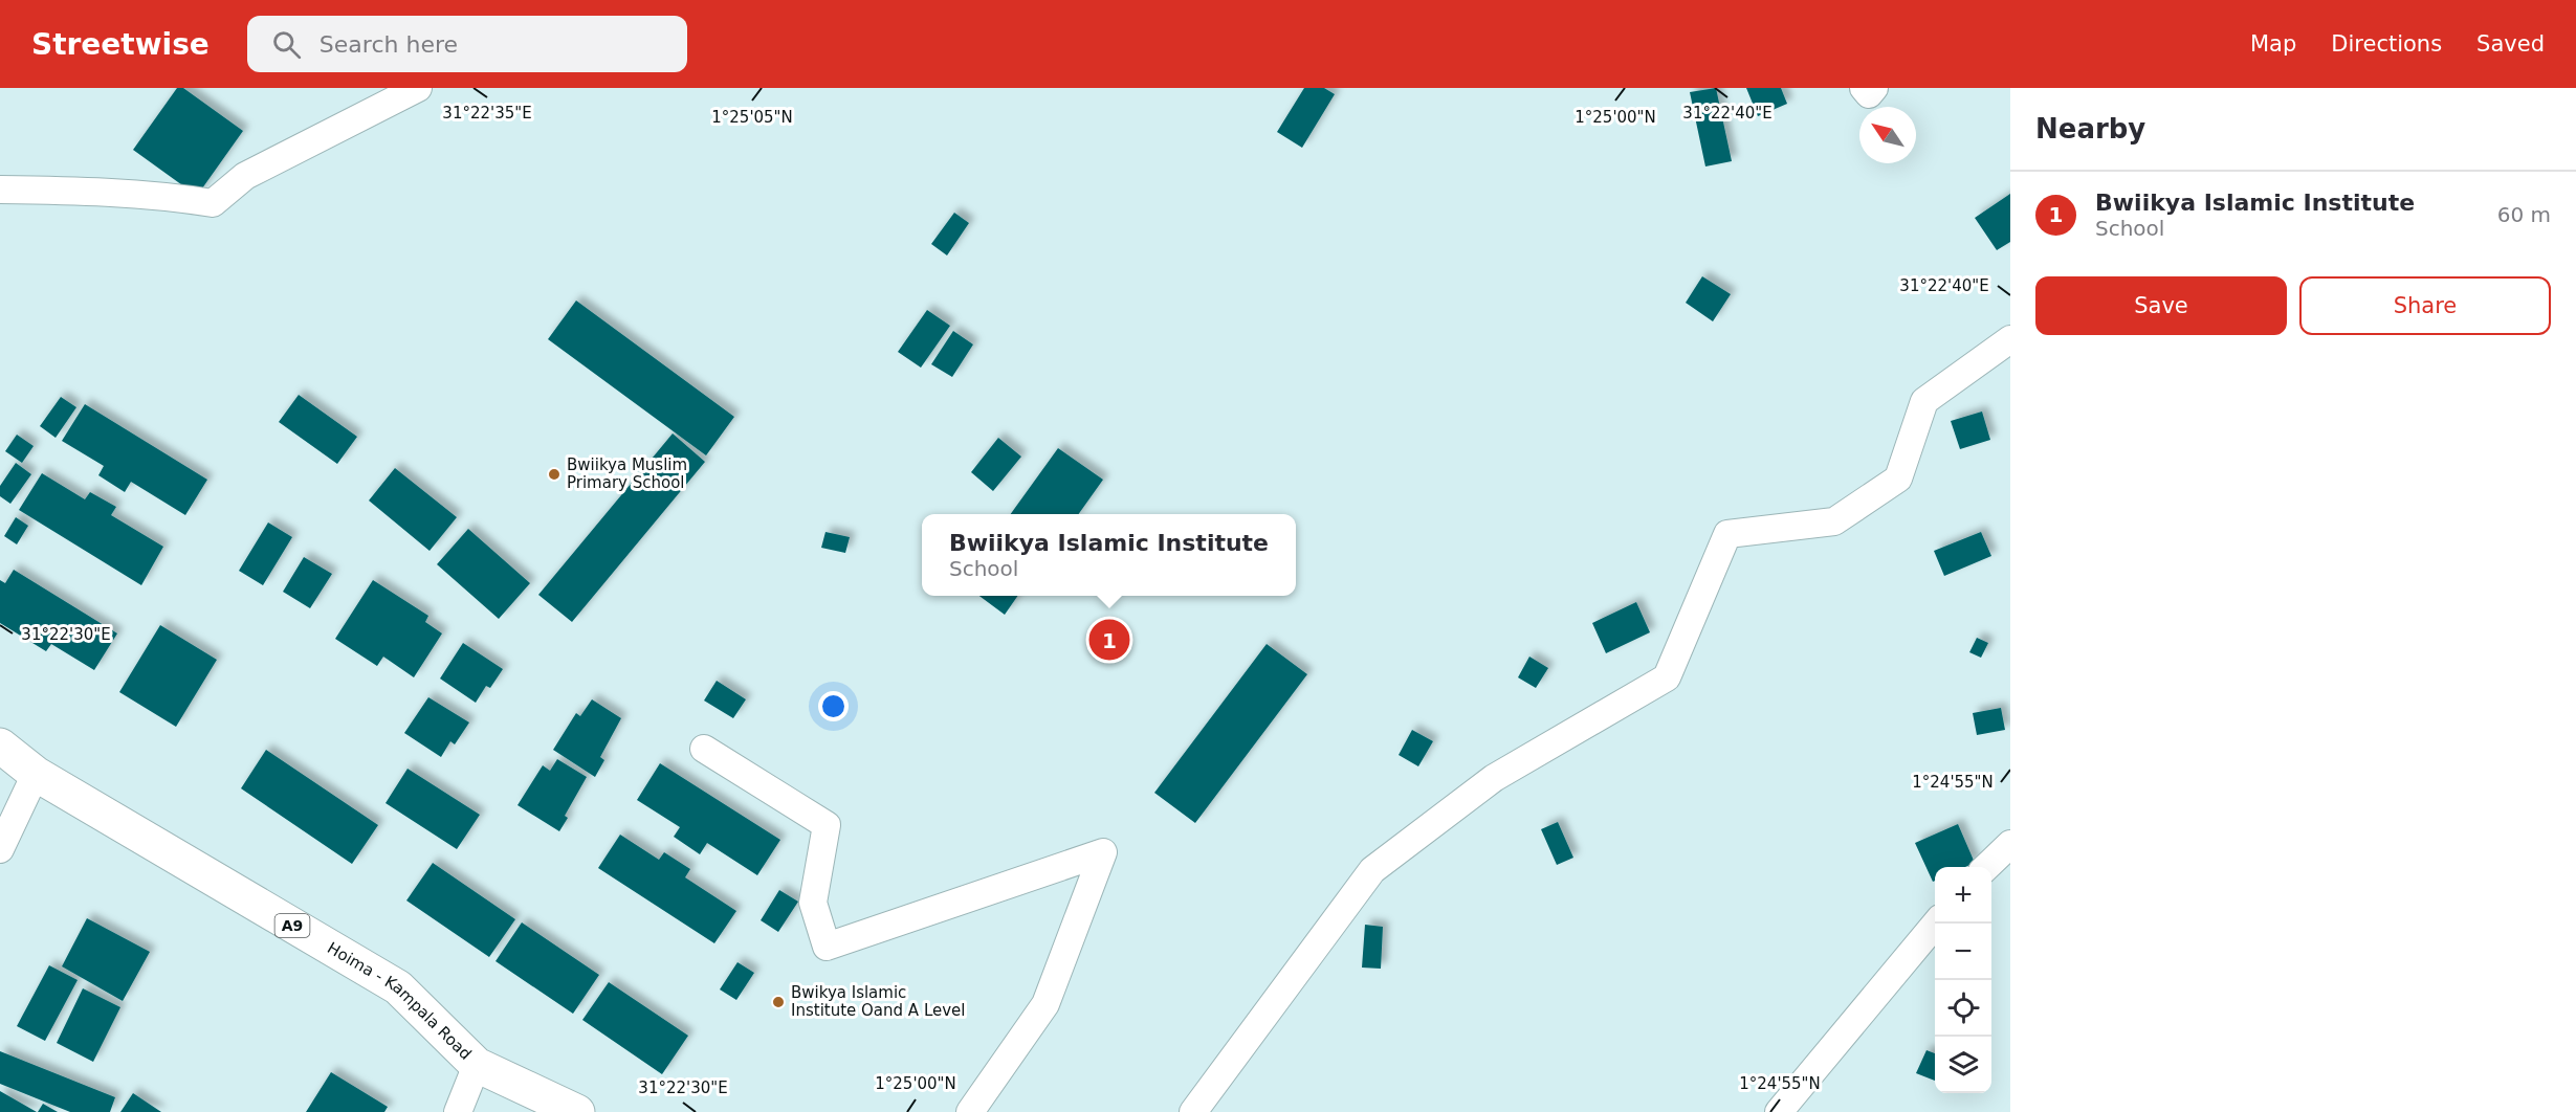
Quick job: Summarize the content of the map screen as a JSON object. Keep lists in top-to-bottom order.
{
  "streets": {
    "main road": ["A9", "Hoima - Kampala Road"]
  },
  "places": ["Bwiikya Muslim Primary School", "Bwikya Islamic Institute Oand A Level"],
  "north": "top left",
  "page": {
    "header": "Streetwise",
    "search": "Search here",
    "nav": ["Map", "Directions", "Saved"],
    "heading": "Nearby",
    "list": [
      {
        "mark": "1",
        "name": "Bwiikya Islamic Institute",
        "note": "School",
        "value": "60 m"
      }
    ],
    "buttons": ["Save", "Share"],
    "popup": ["Bwiikya Islamic Institute", "School"],
    "pins": "1",
    "map_buttons": ["+", "−"]
  },
  "coordinates": [
    "31°22'40\"E",
    "31°22'35\"E",
    "1°25'05\"N",
    "1°25'00\"N",
    "31°22'30\"E",
    "1°24'55\"N"
  ]
}
